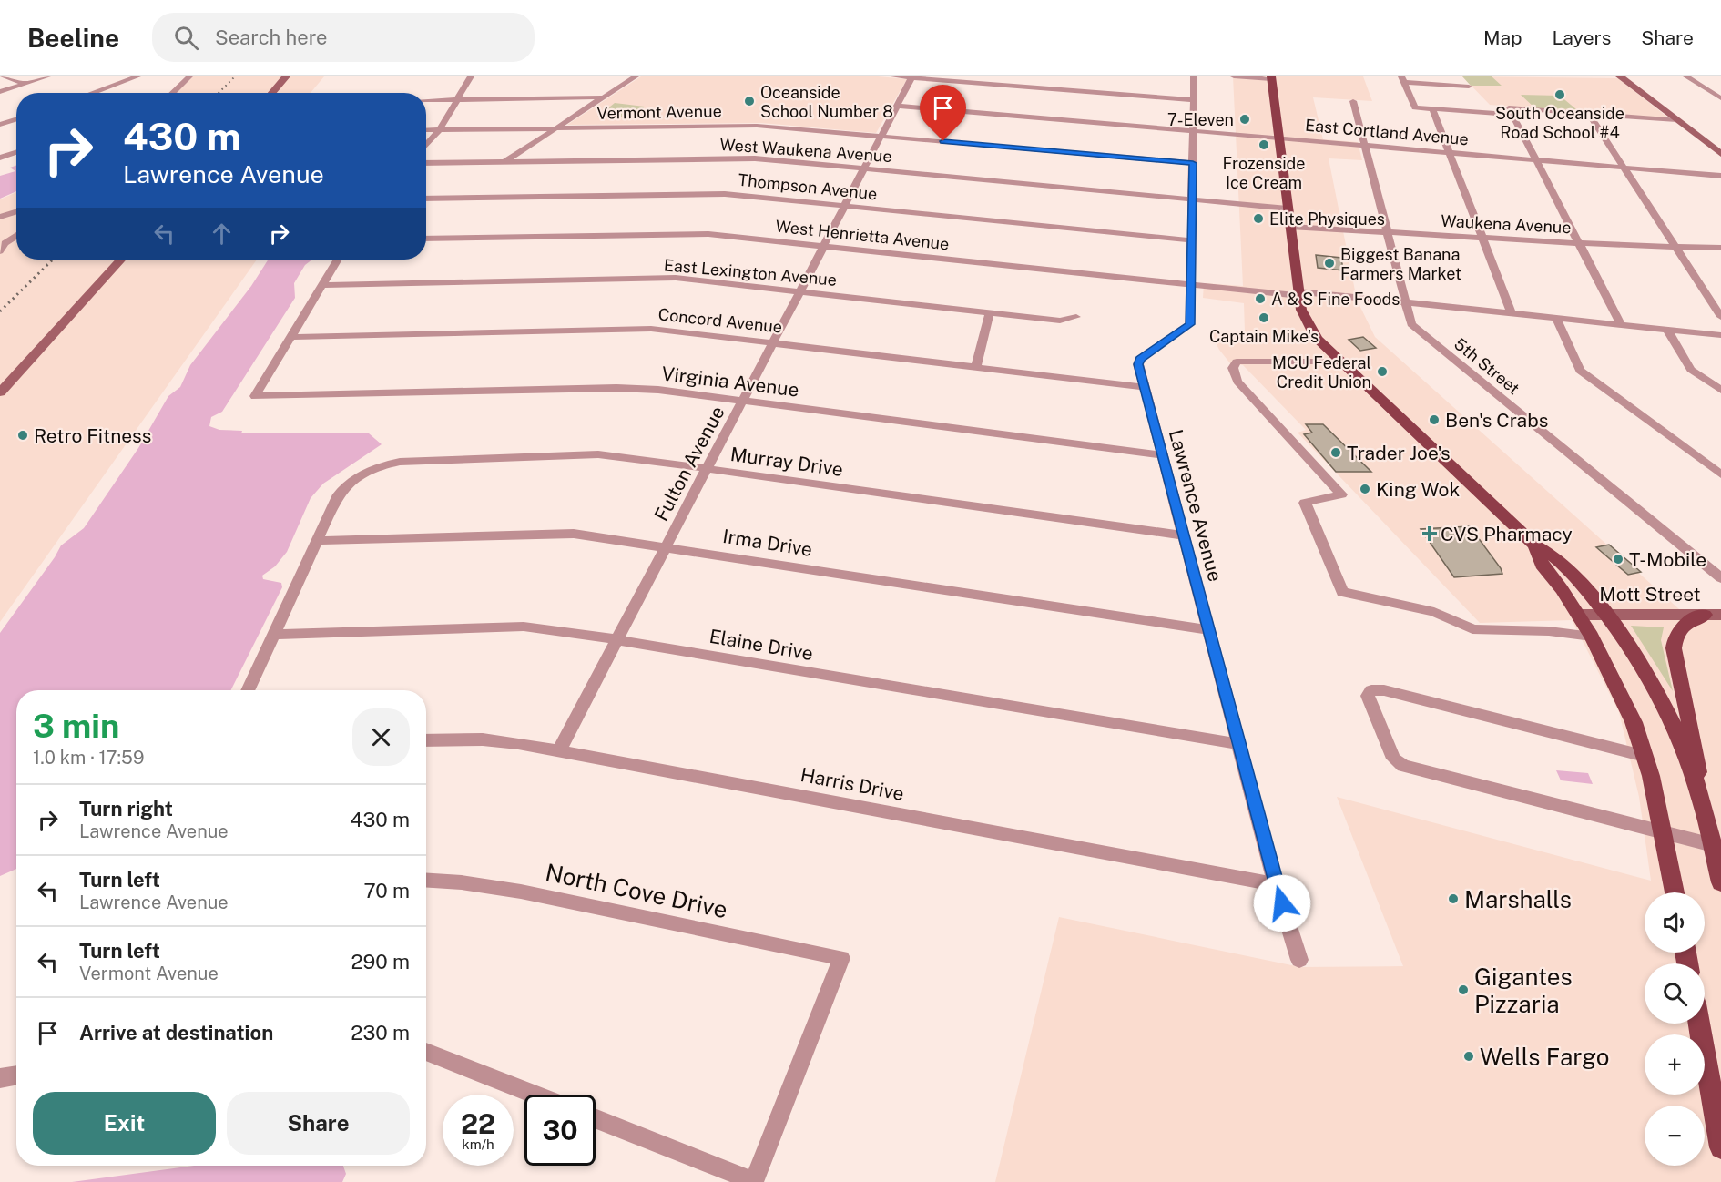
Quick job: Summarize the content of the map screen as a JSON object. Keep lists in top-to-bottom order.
{
  "streets": {
    "main road": ["Mott Street"],
    "street": [
      "Vermont Avenue",
      "East Cortland Avenue",
      "West Waukena Avenue",
      "Thompson Avenue",
      "Waukena Avenue",
      "West Henrietta Avenue",
      "East Lexington Avenue",
      "Concord Avenue",
      "5th Street",
      "Virginia Avenue",
      "Murray Drive",
      "Fulton Avenue",
      "Lawrence Avenue",
      "Irma Drive",
      "Elaine Drive",
      "Harris Drive",
      "North Cove Drive"
    ]
  },
  "crossings": [
    ["Vermont Avenue", "Fulton Avenue"],
    ["Vermont Avenue", "Lawrence Avenue"],
    ["East Cortland Avenue", "5th Street"],
    ["East Cortland Avenue", "Fulton Avenue"],
    ["East Cortland Avenue", "Lawrence Avenue"],
    ["West Waukena Avenue", "Fulton Avenue"],
    ["West Waukena Avenue", "Lawrence Avenue"],
    ["Thompson Avenue", "Fulton Avenue"],
    ["Thompson Avenue", "Lawrence Avenue"],
    ["Waukena Avenue", "5th Street"],
    ["West Henrietta Avenue", "5th Street"],
    ["West Henrietta Avenue", "Fulton Avenue"],
    ["West Henrietta Avenue", "Lawrence Avenue"],
    ["East Lexington Avenue", "Fulton Avenue"],
    ["Concord Avenue", "Virginia Avenue"],
    ["Concord Avenue", "Fulton Avenue"],
    ["Concord Avenue", "Lawrence Avenue"],
    ["Virginia Avenue", "Fulton Avenue"],
    ["Virginia Avenue", "Lawrence Avenue"],
    ["Murray Drive", "Fulton Avenue"],
    ["Murray Drive", "Lawrence Avenue"],
    ["Murray Drive", "Irma Drive"],
    ["Murray Drive", "Elaine Drive"],
    ["Fulton Avenue", "Irma Drive"],
    ["Fulton Avenue", "Elaine Drive"],
    ["Fulton Avenue", "Harris Drive"],
    ["Lawrence Avenue", "Irma Drive"],
    ["Lawrence Avenue", "Elaine Drive"],
    ["Lawrence Avenue", "Harris Drive"]
  ],
  "places": {
    "other": [
      "South Oceanside Road School #4",
      "Oceanside School Number 8",
      "7-Eleven",
      "Frozenside Ice Cream",
      "Elite Physiques",
      "Biggest Banana Farmers Market",
      "A & S Fine Foods",
      "Captain Mike's",
      "MCU Federal Credit Union",
      "Ben's Crabs",
      "Retro Fitness",
      "Trader Joe's",
      "King Wok",
      "T-Mobile",
      "Marshalls",
      "Gigantes Pizzaria",
      "Wells Fargo"
    ],
    "health": ["CVS Pharmacy"]
  },
  "page": {
    "header": "Beeline",
    "search": "Search here",
    "nav": ["Map", "Layers", "Share"],
    "turn": ["430 m", "Lawrence Avenue"],
    "heading": ["3 min", "1.0 km · 17:59"],
    "list": [
      {
        "name": "Turn right",
        "note": "Lawrence Avenue",
        "value": "430 m"
      },
      {
        "name": "Turn left",
        "note": "Lawrence Avenue",
        "value": "70 m"
      },
      {
        "name": "Turn left",
        "note": "Vermont Avenue",
        "value": "290 m"
      },
      {
        "name": "Arrive at destination",
        "value": "230 m"
      }
    ],
    "map_buttons": ["+", "−"],
    "buttons": ["Exit", "Share"],
    "speed": "22 km/h",
    "limit": "30"
  }
}
